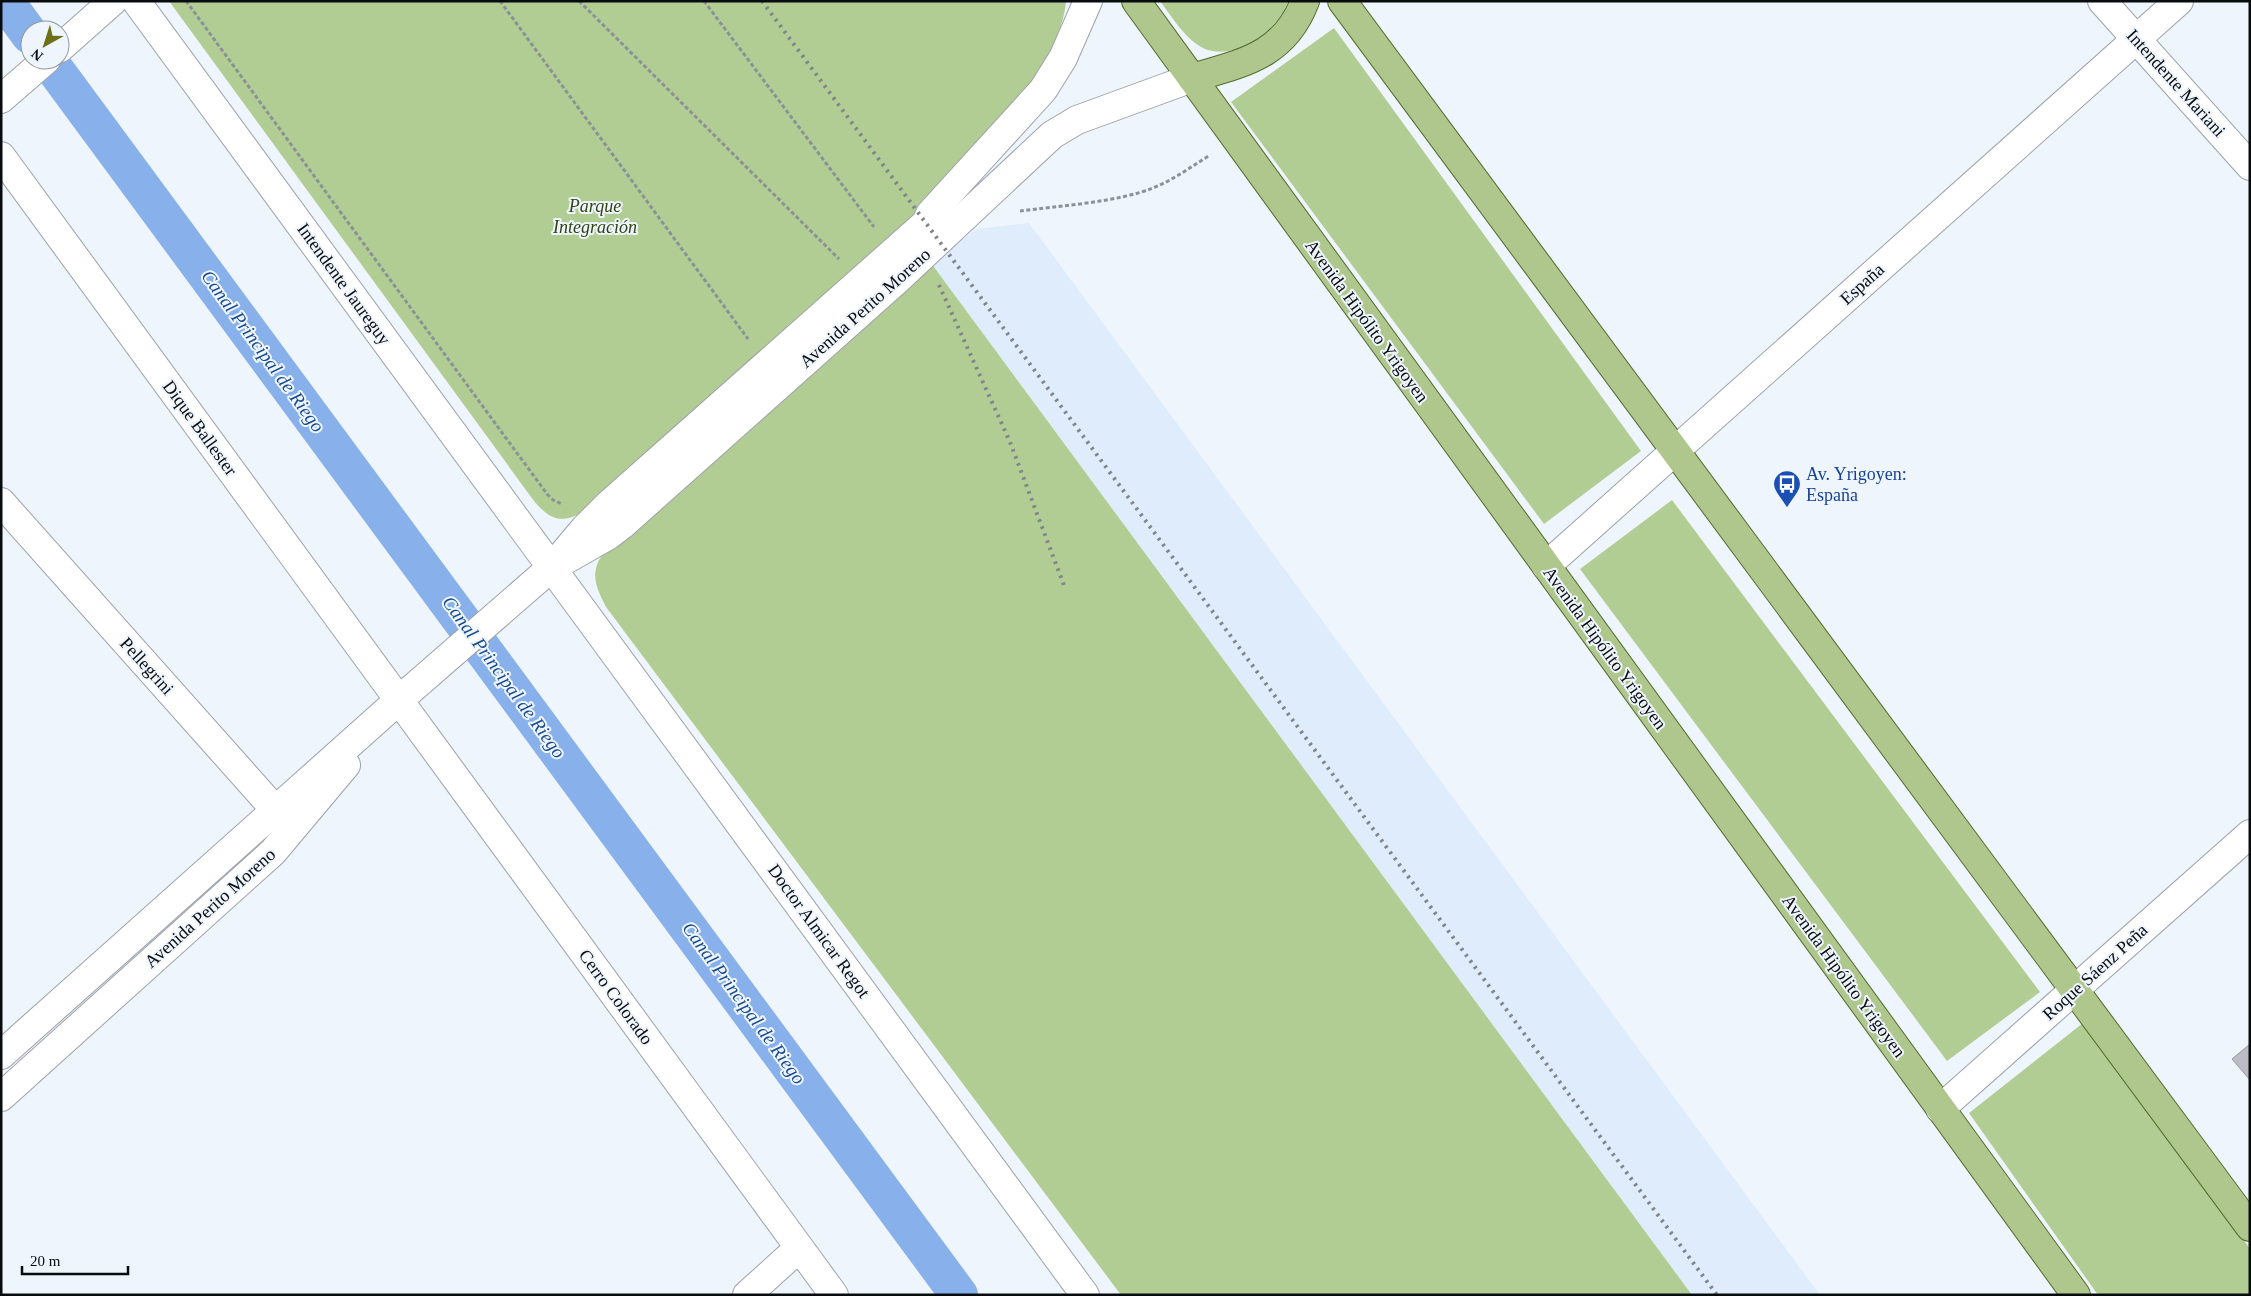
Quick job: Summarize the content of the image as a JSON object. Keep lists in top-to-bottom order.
{
  "streets": {
    "main road": ["Avenida Hipólito Yrigoyen"],
    "street": [
      "Intendente Mariani",
      "Intendente Jaureguy",
      "España",
      "Avenida Perito Moreno",
      "Dique Ballester",
      "Pellegrini",
      "Doctor Almicar Regot",
      "Roque Sáenz Peña",
      "Cerro Colorado"
    ]
  },
  "crossings": [
    ["Intendente Mariani", "España"],
    ["Intendente Jaureguy", "Avenida Perito Moreno"],
    ["Intendente Jaureguy", "Doctor Almicar Regot"],
    ["España", "Avenida Hipólito Yrigoyen"],
    ["Avenida Perito Moreno", "Avenida Hipólito Yrigoyen"],
    ["Avenida Perito Moreno", "Dique Ballester"],
    ["Avenida Perito Moreno", "Pellegrini"],
    ["Avenida Perito Moreno", "Doctor Almicar Regot"],
    ["Avenida Perito Moreno", "Cerro Colorado"],
    ["Avenida Hipólito Yrigoyen", "Roque Sáenz Peña"],
    ["Dique Ballester", "Cerro Colorado"]
  ],
  "water": ["Canal Principal de Riego"],
  "parks": ["Parque Integración"],
  "places": {
    "bus stop": ["Av. Yrigoyen: España"]
  },
  "scale_bar": "20 m",
  "north": "bottom left"
}
